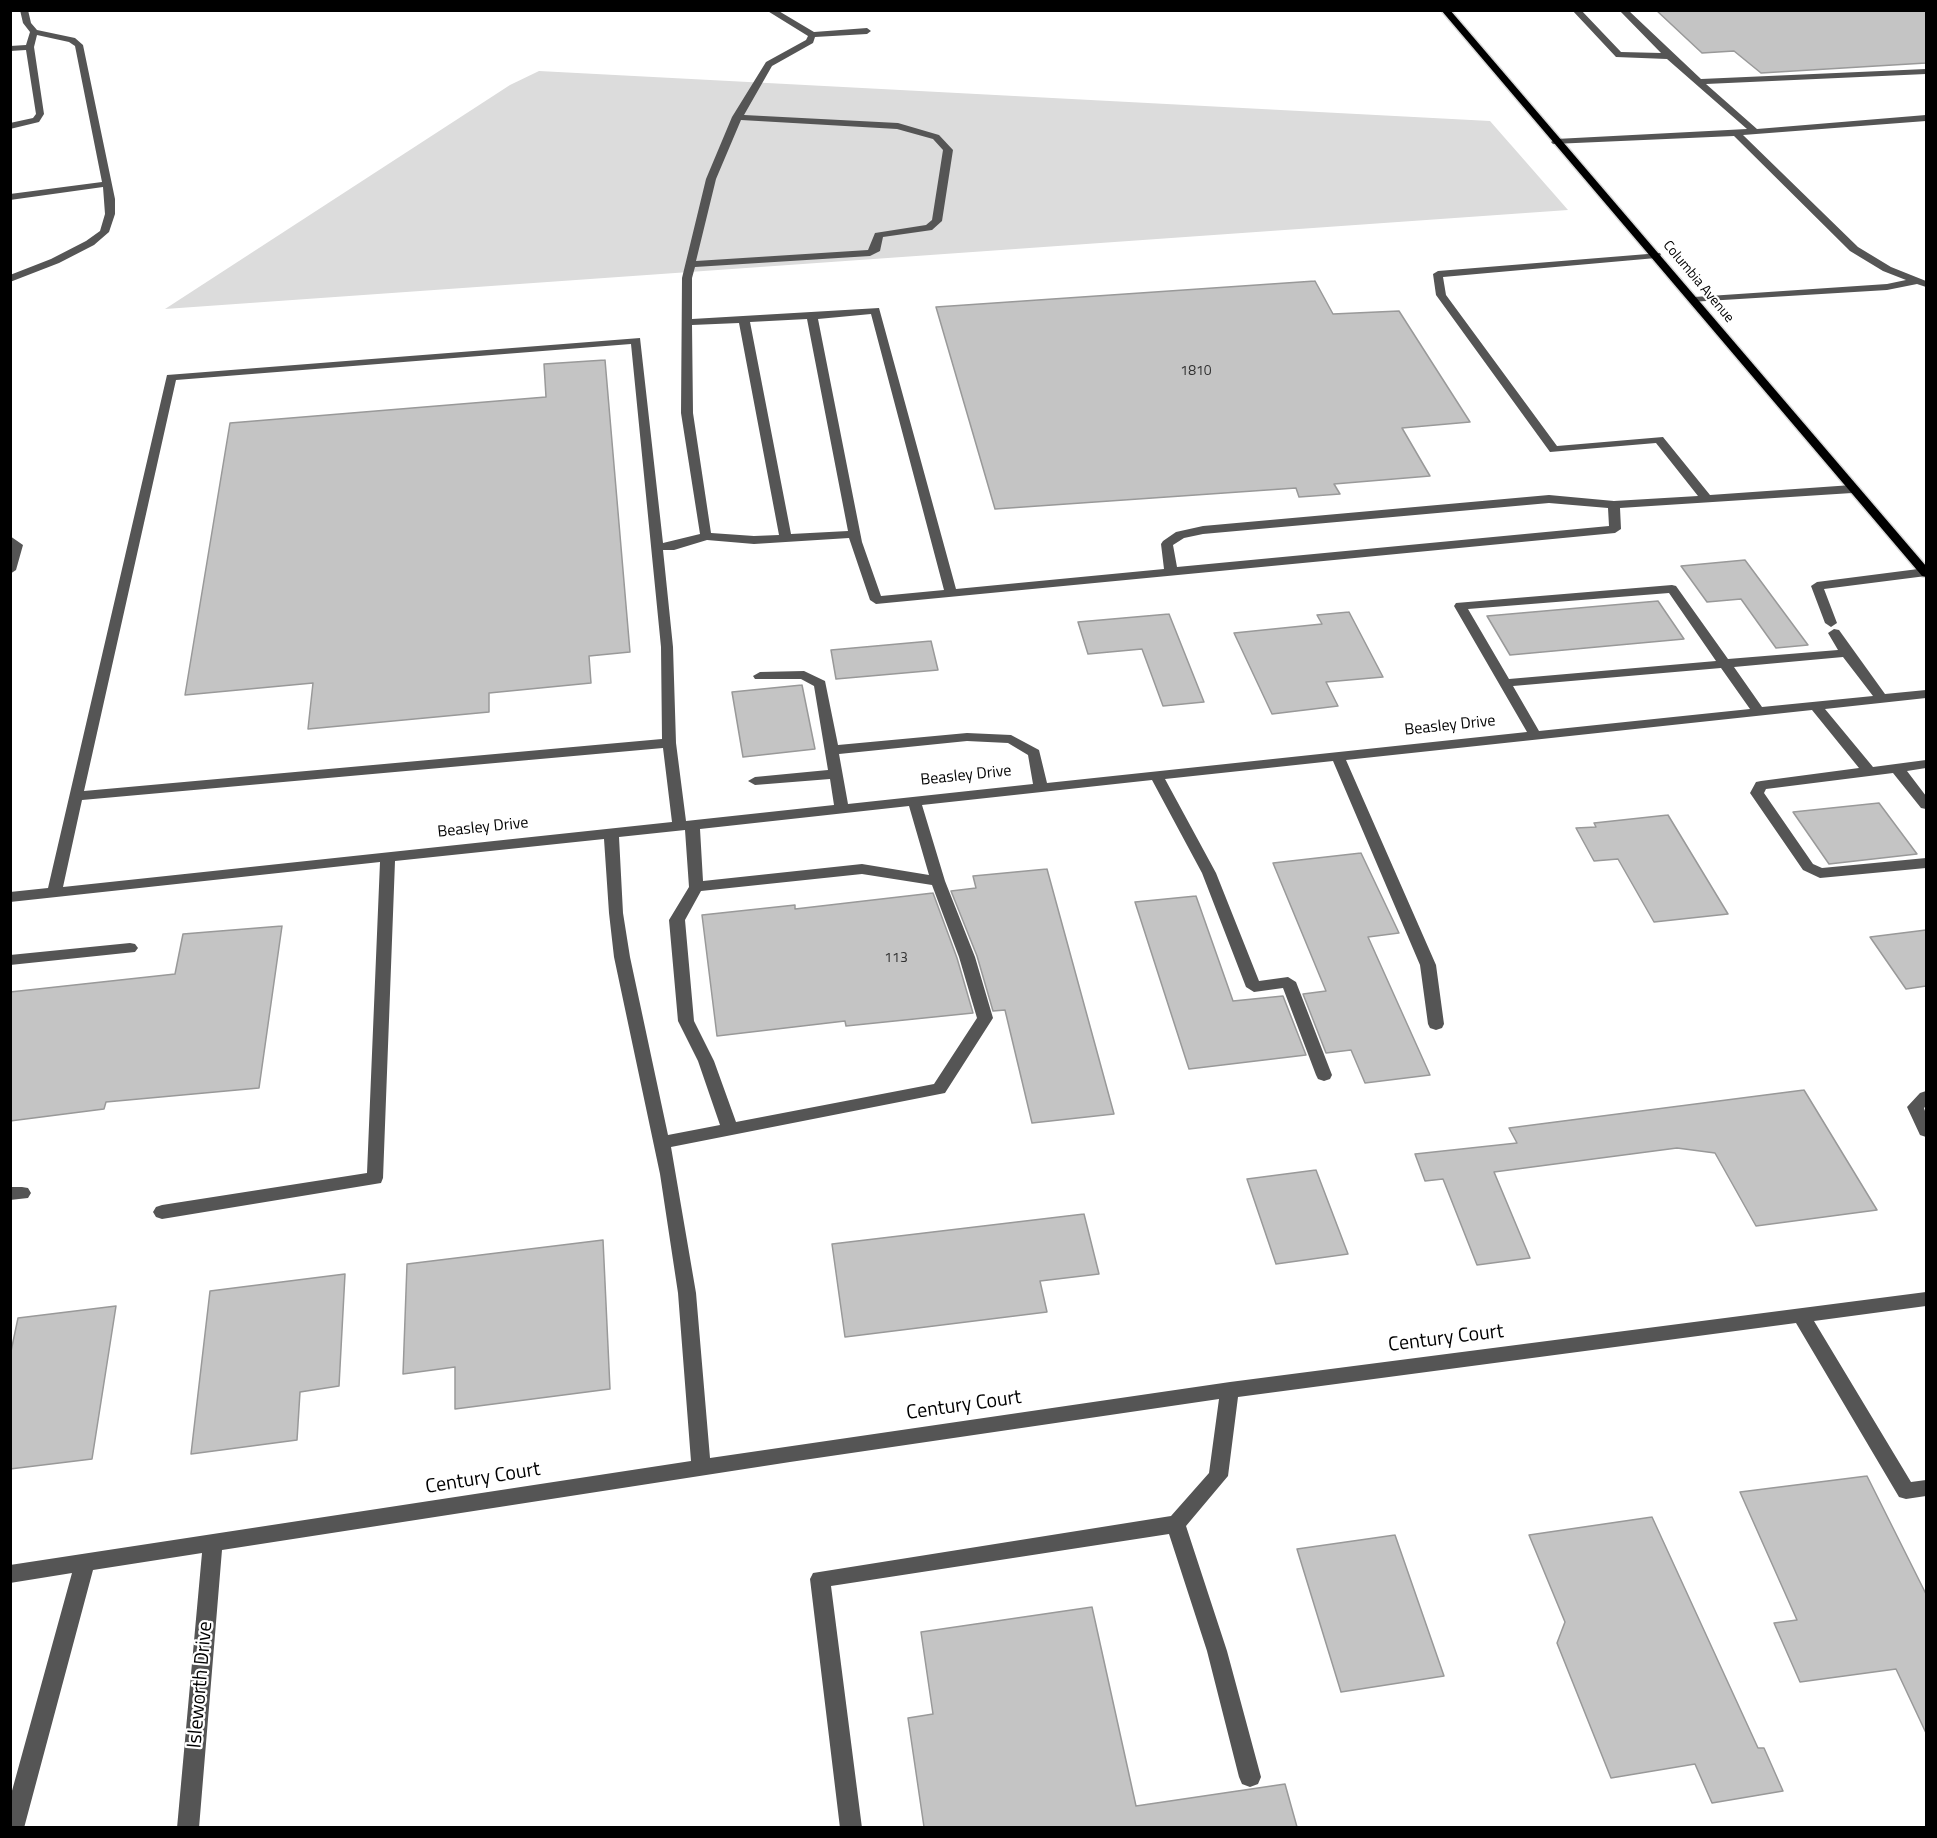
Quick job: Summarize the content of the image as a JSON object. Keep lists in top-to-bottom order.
{
  "streets": {
    "main road": ["Columbia Avenue"],
    "street": ["Beasley Drive", "Century Court", "Isleworth Drive"]
  },
  "crossings": [
    ["Century Court", "Isleworth Drive"]
  ],
  "house_numbers": ["1810", "113"]
}
